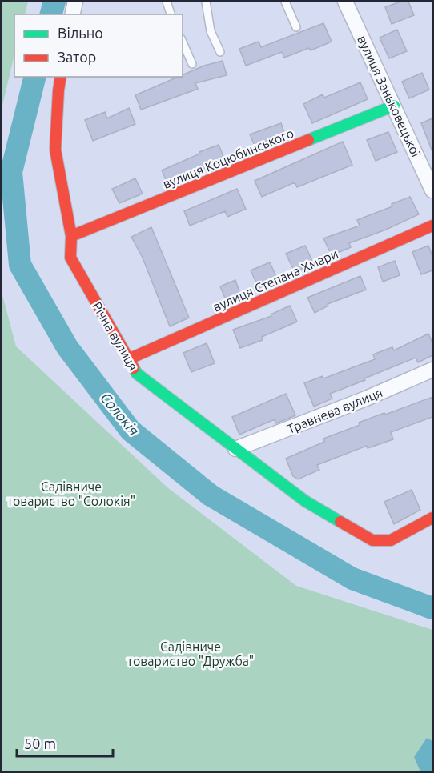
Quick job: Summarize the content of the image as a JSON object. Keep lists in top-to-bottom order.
{
  "streets": {
    "street": [
      "вулиця Заньковецької",
      "вулиця Коцюбинського",
      "вулиця Степана Хмари",
      "Річна вулиця",
      "Травнева вулиця"
    ]
  },
  "crossings": [
    ["вулиця Заньковецької", "вулиця Коцюбинського"],
    ["вулиця Коцюбинського", "Річна вулиця"],
    ["вулиця Степана Хмари", "Річна вулиця"],
    ["Річна вулиця", "Травнева вулиця"]
  ],
  "water": ["Солокія"],
  "parks": ["Садівниче товариство \"Солокія\"", "Садівниче товариство \"Дружба\""],
  "legend": ["Вільно", "Затор"],
  "scale_bar": "50 m"
}
